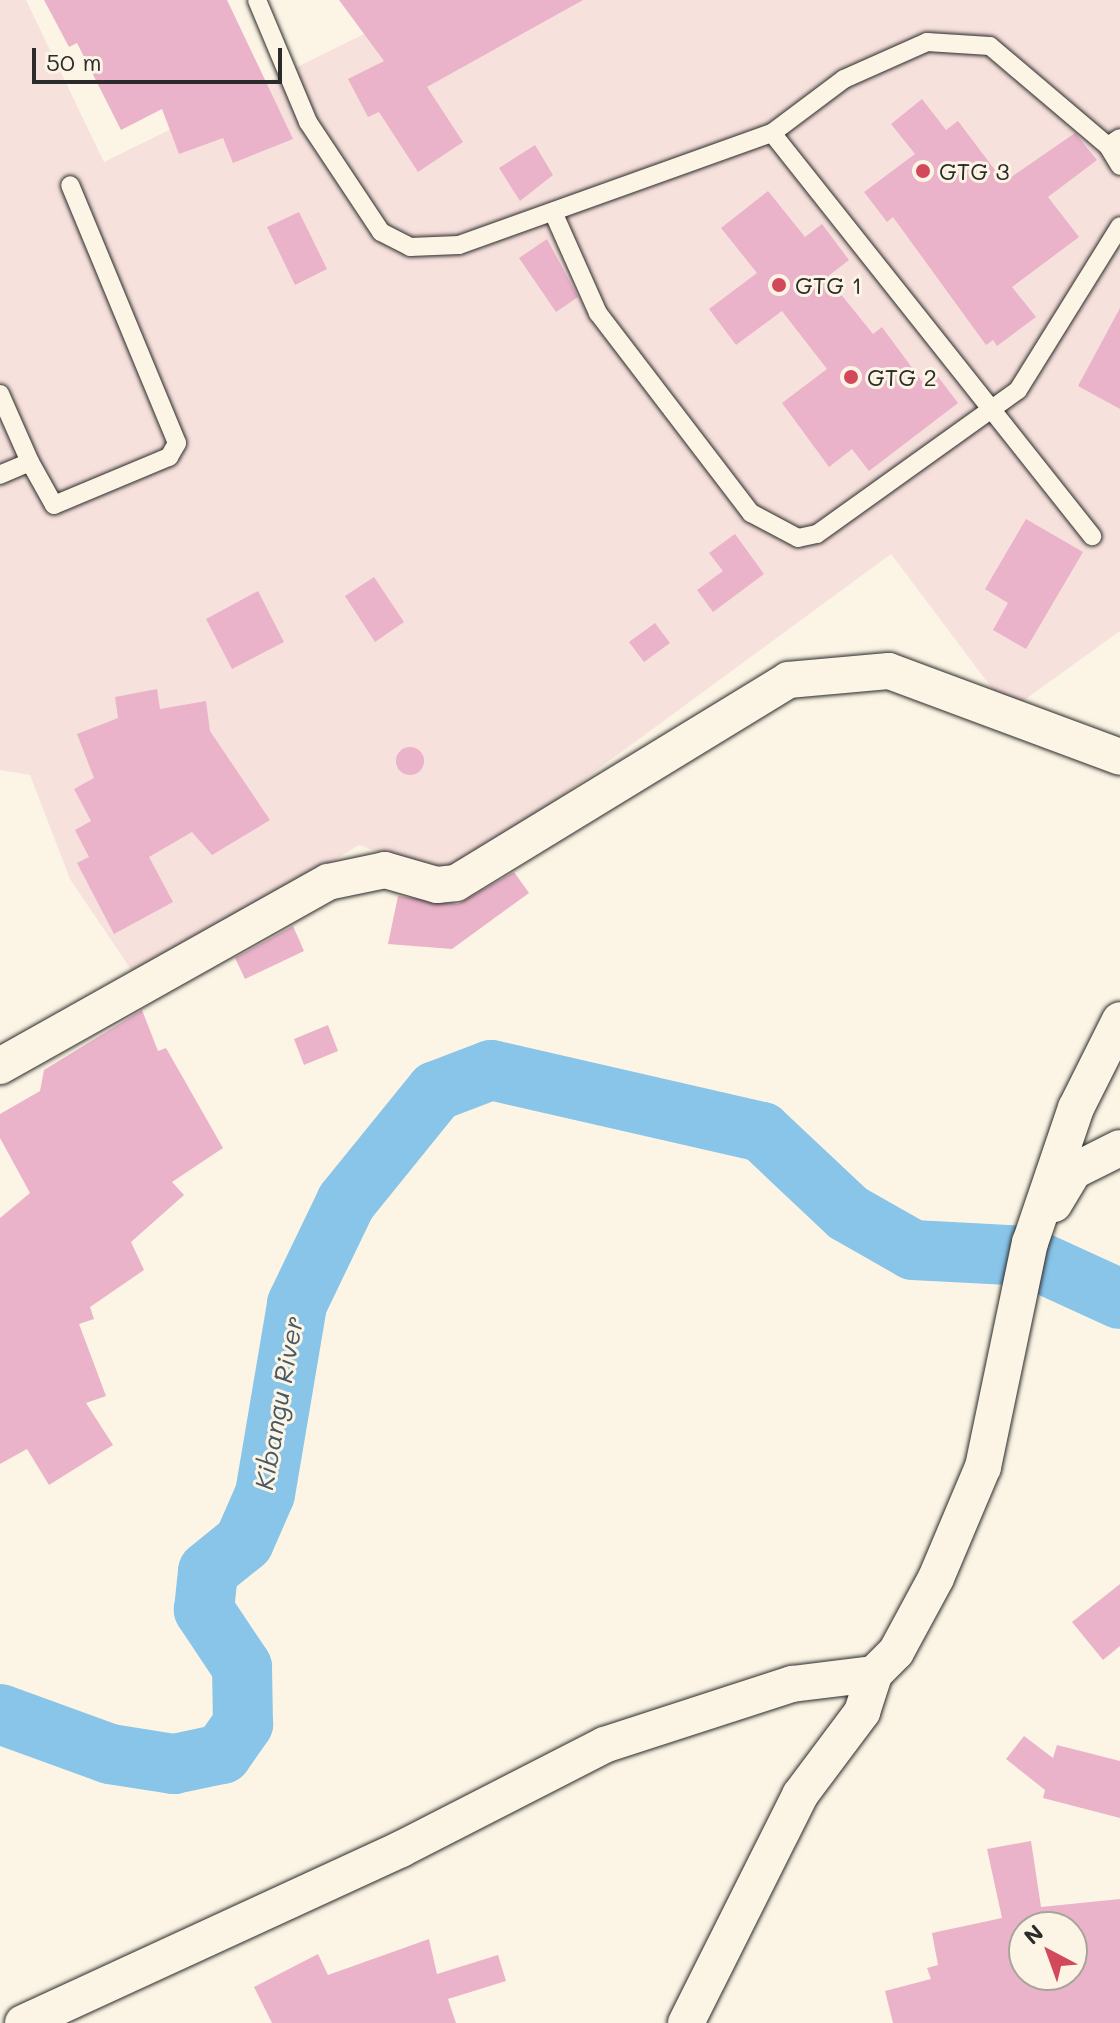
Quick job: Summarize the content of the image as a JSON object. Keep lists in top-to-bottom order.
{
  "water": ["Kibangu River"],
  "places": ["GTG 3", "GTG 1", "GTG 2"],
  "scale_bar": "50 m",
  "north": "top left"
}
